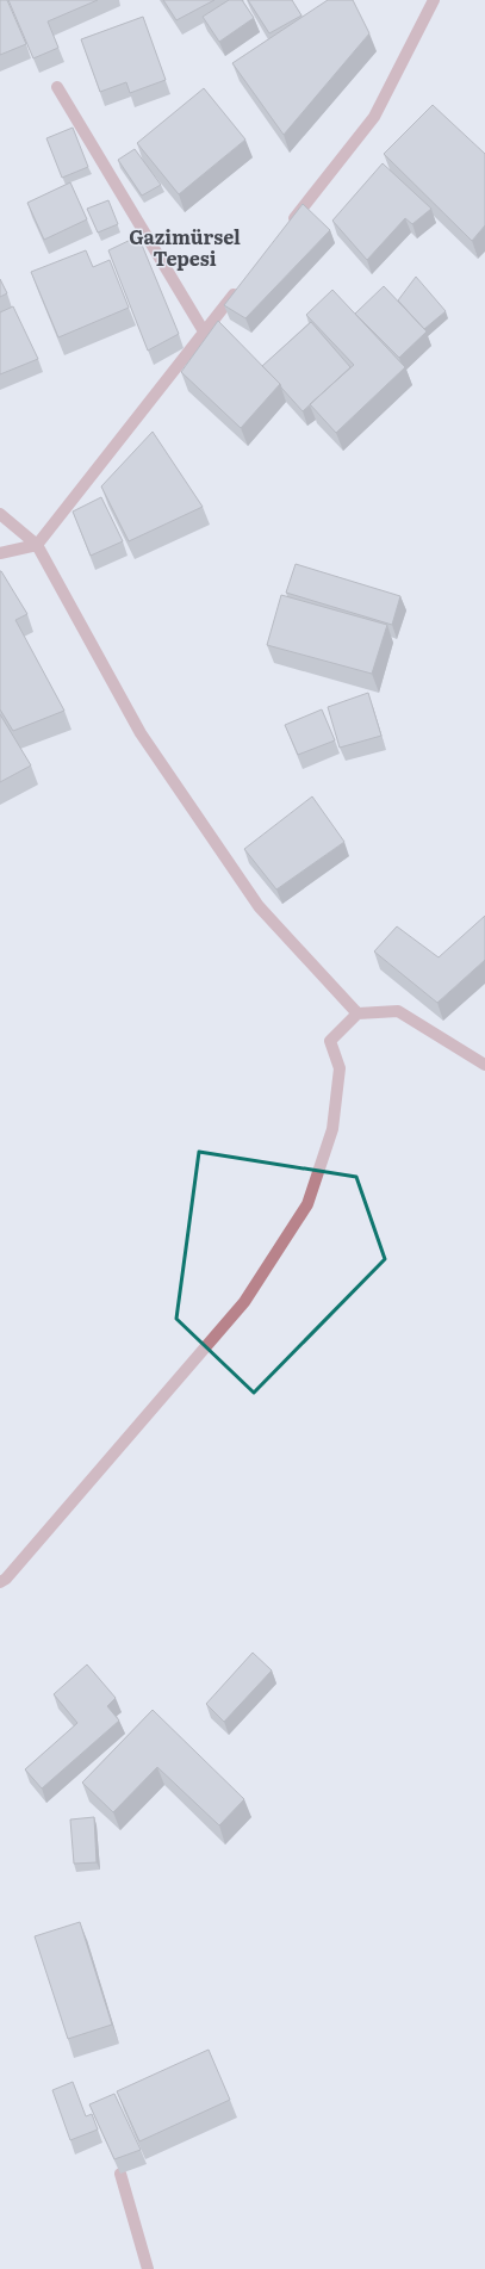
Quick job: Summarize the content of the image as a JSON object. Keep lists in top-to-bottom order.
{
  "districts": ["Gazimürsel Tepesi"]
}
